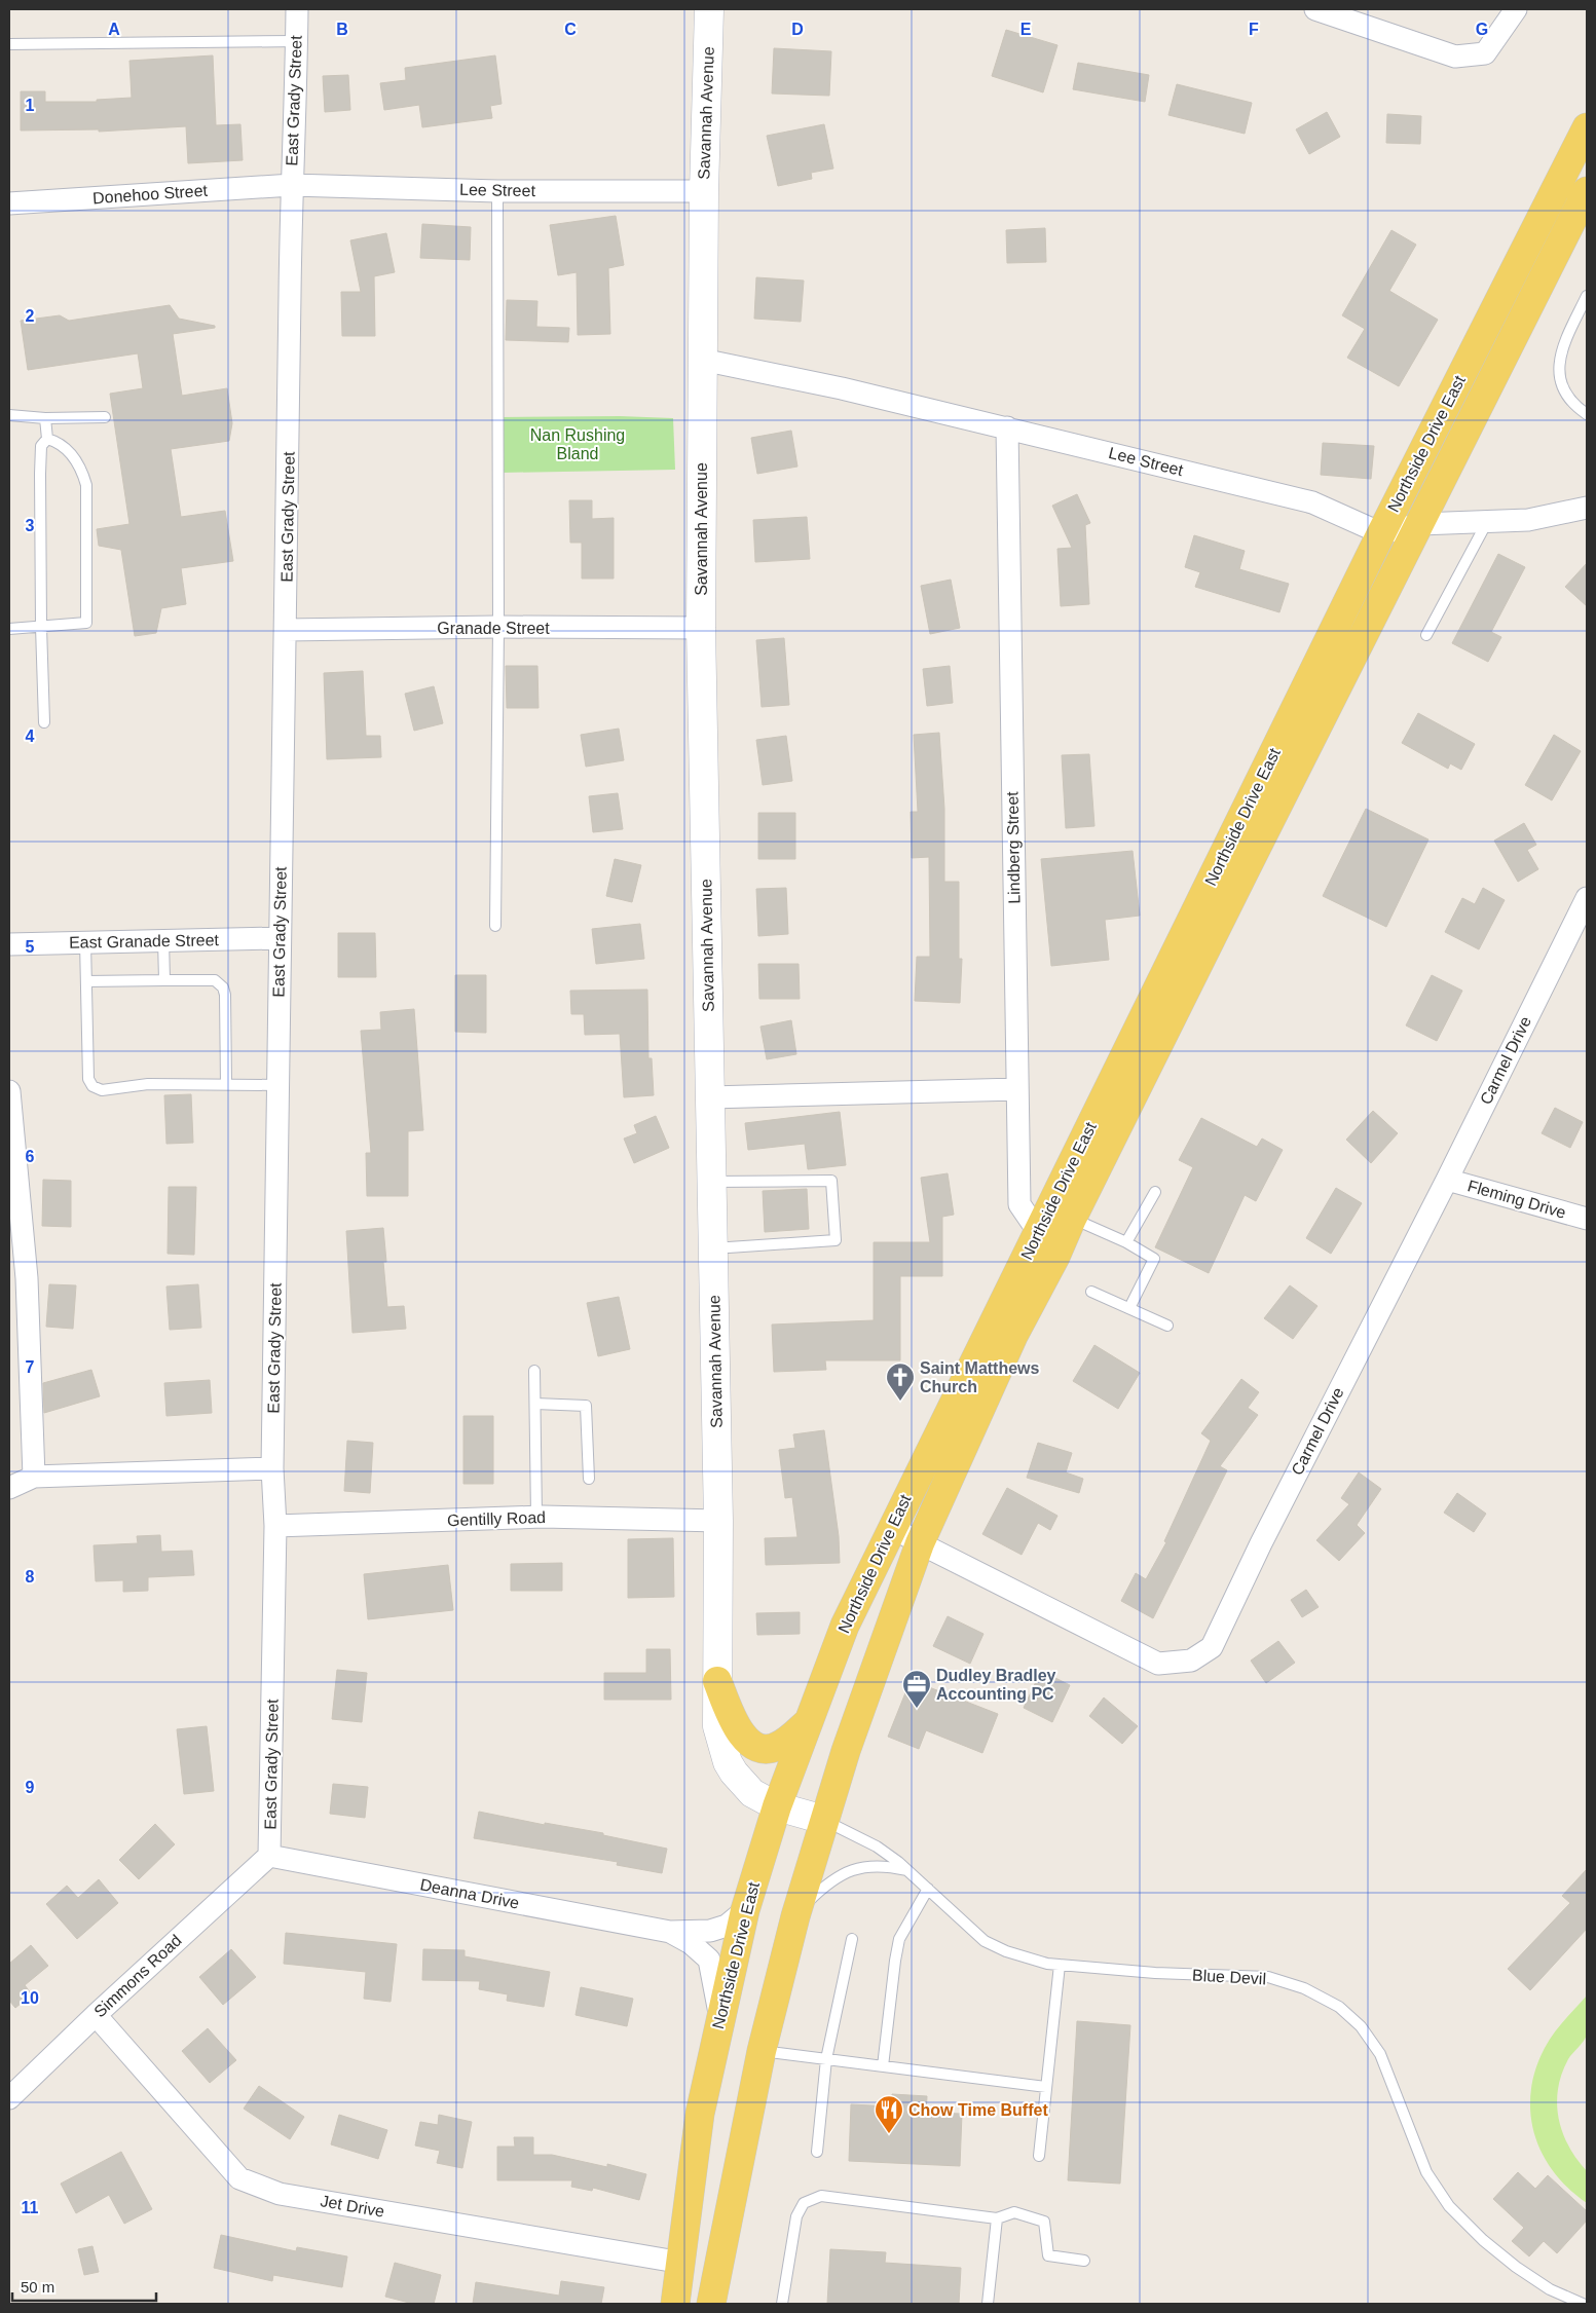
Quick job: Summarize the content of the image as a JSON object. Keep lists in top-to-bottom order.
{
  "streets": {
    "main road": ["Northside Drive East"],
    "street": [
      "East Grady Street",
      "Savannah Avenue",
      "Lee Street",
      "Donehoo Street",
      "Granade Street",
      "Lindberg Street",
      "East Granade Street",
      "Carmel Drive",
      "Fleming Drive",
      "Gentilly Road",
      "Deanna Drive",
      "Simmons Road",
      "Jet Drive"
    ],
    "lane": ["Blue Devil"]
  },
  "crossings": [
    ["East Grady Street", "Lee Street"],
    ["East Grady Street", "Donehoo Street"],
    ["East Grady Street", "Granade Street"],
    ["East Grady Street", "East Granade Street"],
    ["East Grady Street", "Gentilly Road"],
    ["East Grady Street", "Deanna Drive"],
    ["East Grady Street", "Simmons Road"],
    ["Savannah Avenue", "Lee Street"],
    ["Savannah Avenue", "Northside Drive East"],
    ["Savannah Avenue", "Granade Street"],
    ["Savannah Avenue", "Gentilly Road"],
    ["Savannah Avenue", "Blue Devil"],
    ["Lee Street", "Donehoo Street"],
    ["Lee Street", "Northside Drive East"],
    ["Lee Street", "Lindberg Street"],
    ["Northside Drive East", "Lindberg Street"],
    ["Northside Drive East", "Carmel Drive"],
    ["Northside Drive East", "Deanna Drive"],
    ["Northside Drive East", "Blue Devil"],
    ["Northside Drive East", "Jet Drive"],
    ["Carmel Drive", "Fleming Drive"],
    ["Deanna Drive", "Simmons Road"],
    ["Simmons Road", "Jet Drive"]
  ],
  "parks": ["Nan Rushing Bland"],
  "places": {
    "church": ["Saint Matthews Church"],
    "office": ["Dudley Bradley Accounting PC"],
    "restaurant": ["Chow Time Buffet"]
  },
  "scale_bar": "50 m",
  "grid": {
    "columns": [
      "A",
      "B",
      "C",
      "D",
      "E",
      "F",
      "G"
    ],
    "rows": [
      "1",
      "2",
      "3",
      "4",
      "5",
      "6",
      "7",
      "8",
      "9",
      "10",
      "11"
    ]
  }
}
